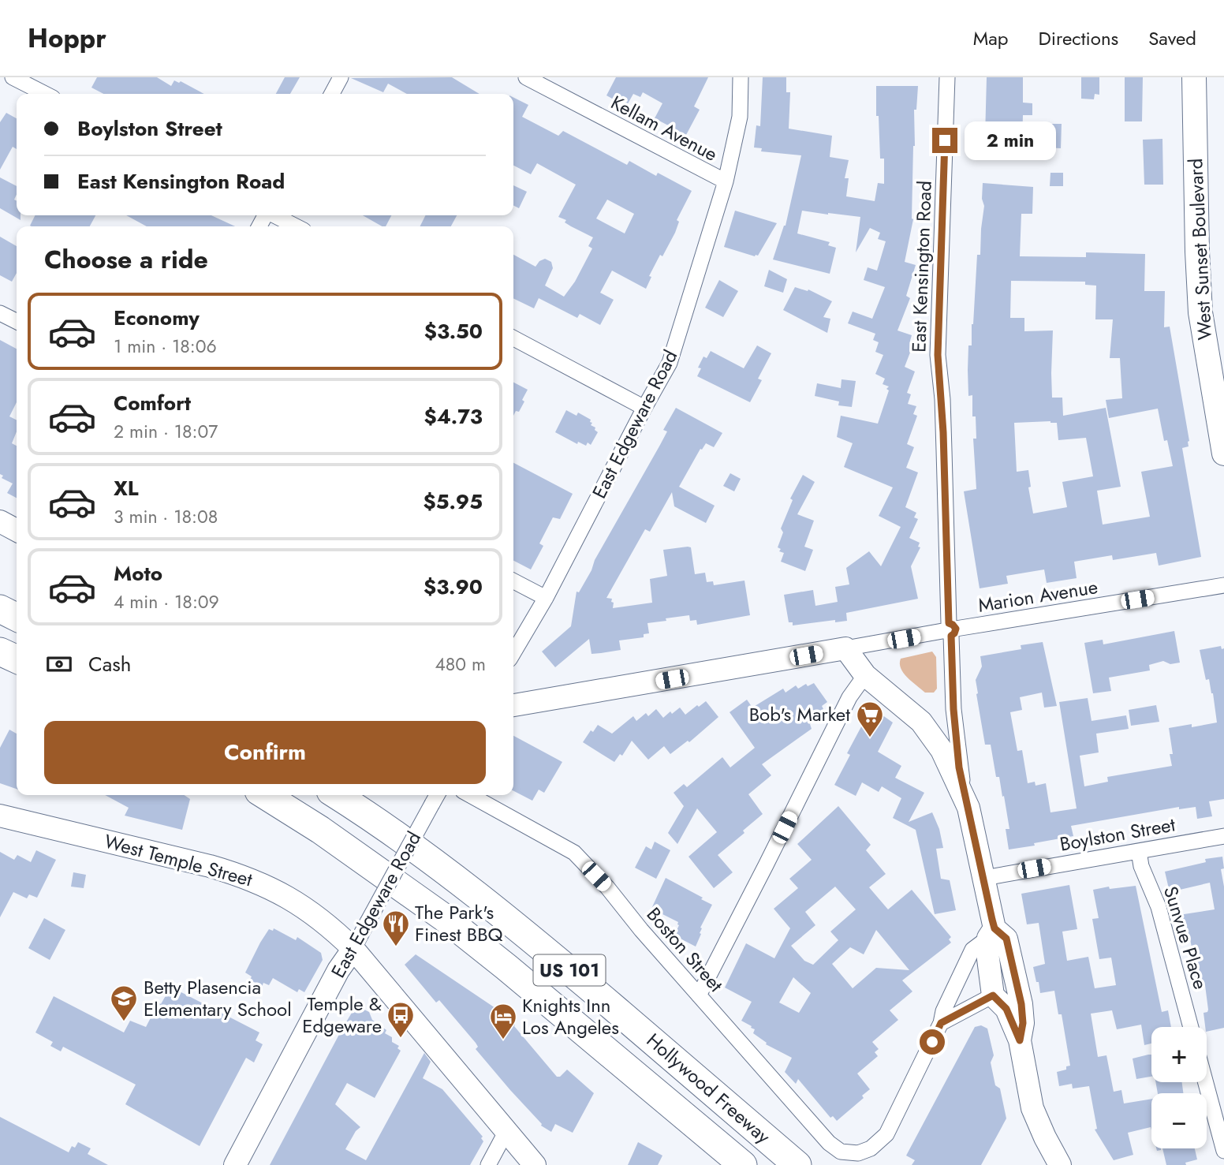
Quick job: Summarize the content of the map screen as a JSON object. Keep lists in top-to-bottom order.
{
  "streets": {
    "highway": ["US 101", "Hollywood Freeway"],
    "main road": ["West Sunset Boulevard"],
    "street": [
      "Kellam Avenue",
      "East Kensington Road",
      "East Edgeware Road",
      "Marion Avenue",
      "Boylston Street",
      "West Temple Street",
      "Sunvue Place",
      "Boston Street"
    ]
  },
  "crossings": [
    ["Kellam Avenue", "East Edgeware Road"],
    ["East Kensington Road", "Marion Avenue"],
    ["East Edgeware Road", "West Temple Street"],
    ["Boylston Street", "Sunvue Place"]
  ],
  "places": {
    "supermarket": ["Bob's Market"],
    "restaurant": ["The Park's Finest BBQ"],
    "school or university": ["Betty Plasencia Elementary School"],
    "bus stop": ["Temple & Edgeware"],
    "hotel": ["Knights Inn Los Angeles"]
  },
  "page": {
    "header": "Hoppr",
    "nav": ["Map", "Directions", "Saved"],
    "banner": ["Boylston Street", "East Kensington Road"],
    "bubble": "2 min",
    "heading": "Choose a ride",
    "list": [
      {
        "name": "Economy",
        "note": "1 min · 18:06",
        "value": "$3.50"
      },
      {
        "name": "Comfort",
        "note": "2 min · 18:07",
        "value": "$4.73"
      },
      {
        "name": "XL",
        "note": "3 min · 18:08",
        "value": "$5.95"
      },
      {
        "name": "Moto",
        "note": "4 min · 18:09",
        "value": "$3.90"
      }
    ],
    "pay": ["Cash", "480 m"],
    "buttons": "Confirm",
    "map_buttons": ["+", "−"]
  }
}
